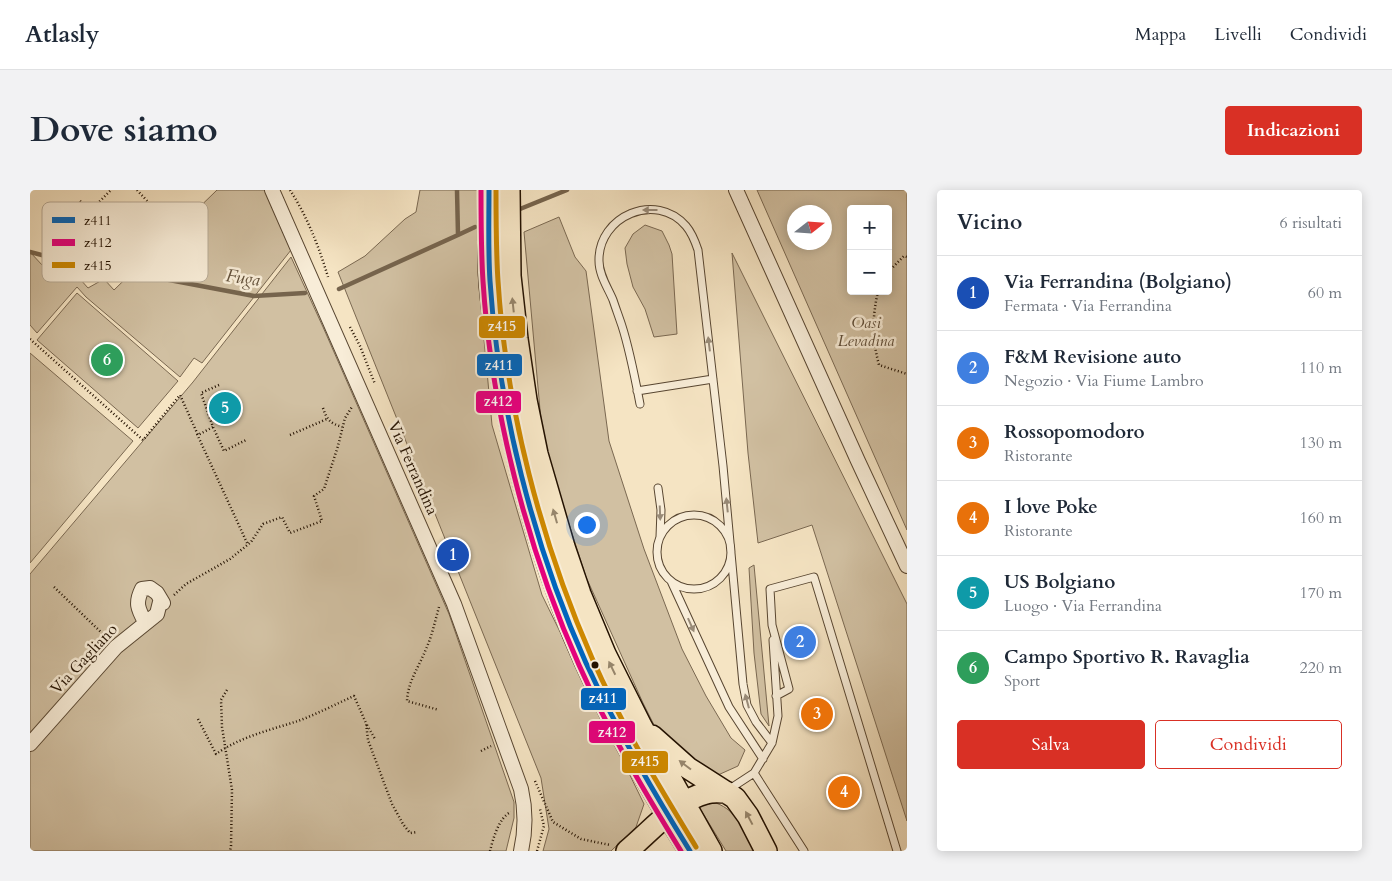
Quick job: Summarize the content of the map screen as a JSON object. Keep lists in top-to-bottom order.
{
  "streets": {
    "street": ["Via Ferrandina", "Via Gagliano"]
  },
  "water": ["Fuga"],
  "parks": ["Oasi Levadina"],
  "lines": ["transit line z411", "transit line z412", "transit line z415"],
  "legend": ["z411", "z412", "z415"],
  "north": "right",
  "page": {
    "header": "Atlasly",
    "nav": ["Mappa", "Livelli", "Condividi"],
    "title": "Dove siamo",
    "buttons": [
      "Indicazioni",
      ["Salva", "Condividi"]
    ],
    "heading": ["Vicino", "6 risultati"],
    "map_buttons": ["+", "−"],
    "list": [
      {
        "mark": "1",
        "name": "Via Ferrandina (Bolgiano)",
        "note": "Fermata · Via Ferrandina",
        "value": "60 m"
      },
      {
        "mark": "2",
        "name": "F&M Revisione auto",
        "note": "Negozio · Via Fiume Lambro",
        "value": "110 m"
      },
      {
        "mark": "3",
        "name": "Rossopomodoro",
        "note": "Ristorante",
        "value": "130 m"
      },
      {
        "mark": "4",
        "name": "I love Poke",
        "note": "Ristorante",
        "value": "160 m"
      },
      {
        "mark": "5",
        "name": "US Bolgiano",
        "note": "Luogo · Via Ferrandina",
        "value": "170 m"
      },
      {
        "mark": "6",
        "name": "Campo Sportivo R. Ravaglia",
        "note": "Sport",
        "value": "220 m"
      }
    ],
    "pins": [
      "6",
      "5",
      "1",
      "2",
      "3",
      "4"
    ]
  }
}
